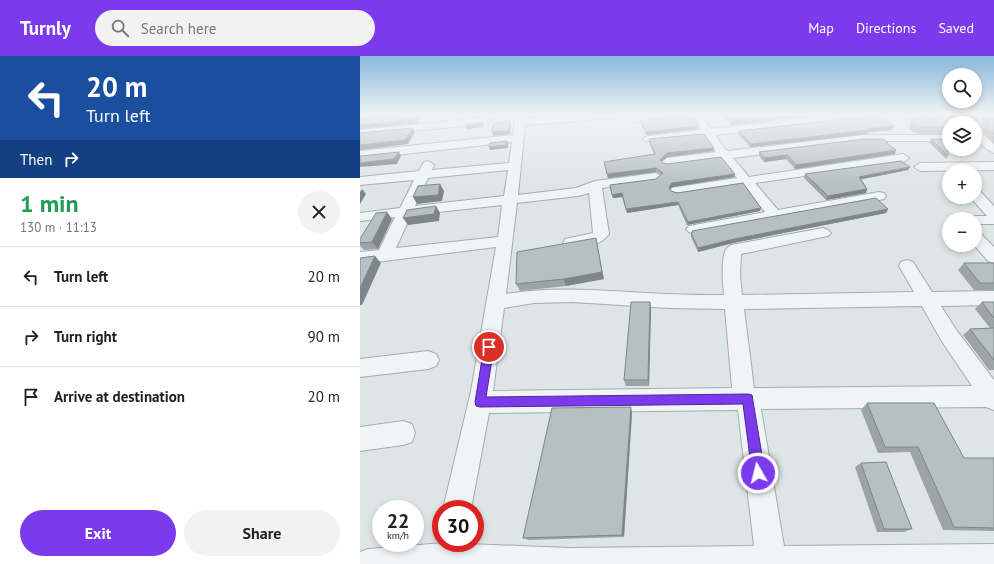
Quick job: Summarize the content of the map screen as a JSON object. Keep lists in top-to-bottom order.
{
  "page": {
    "header": "Turnly",
    "search": "Search here",
    "nav": ["Map", "Directions", "Saved"],
    "turn": ["20 m", "Turn left"],
    "map_buttons": ["+", "−"],
    "then": "Then",
    "heading": ["1 min", "130 m · 11:13"],
    "list": [
      {
        "name": "Turn left",
        "value": "20 m"
      },
      {
        "name": "Turn right",
        "value": "90 m"
      },
      {
        "name": "Arrive at destination",
        "value": "20 m"
      }
    ],
    "speed": "22 km/h",
    "limit": "30",
    "buttons": ["Exit", "Share"]
  }
}
